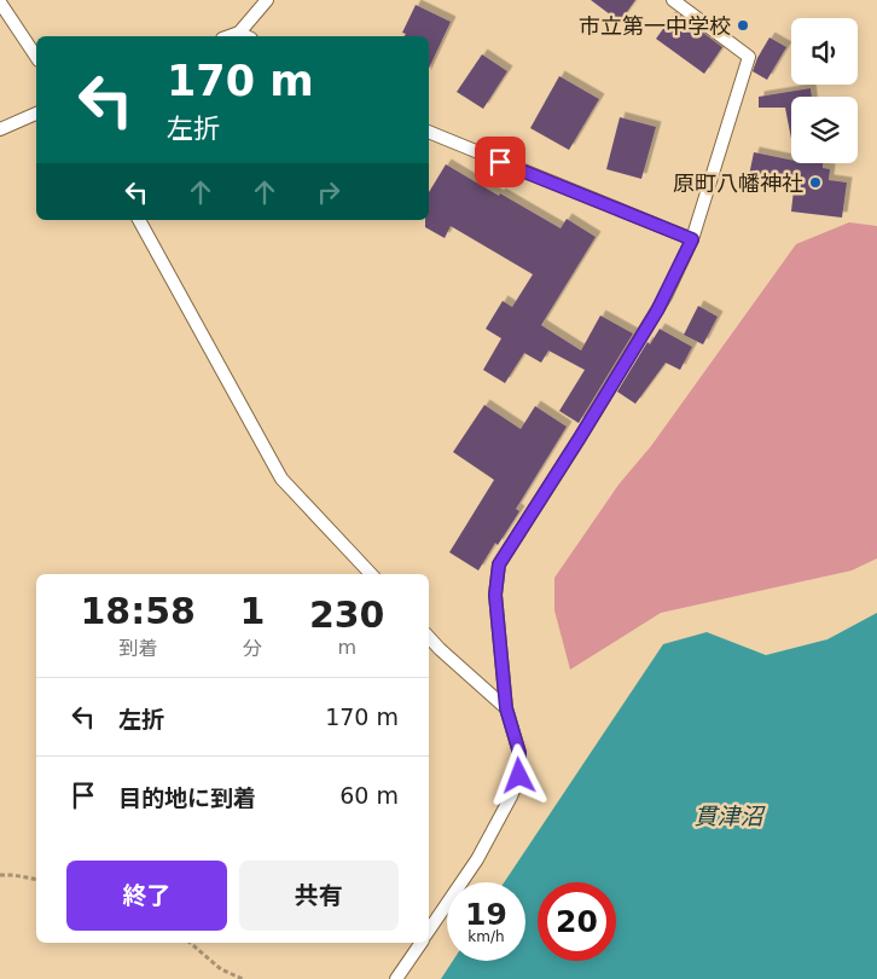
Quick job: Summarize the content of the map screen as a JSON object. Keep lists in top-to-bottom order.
{
  "water": ["貫津沼"],
  "places": ["市立第一中学校", "原町八幡神社"],
  "page": {
    "turn": ["170 m", "左折"],
    "eta": [
      "18:58",
      "到着",
      "1",
      "分",
      "230",
      "m"
    ],
    "list": [
      {
        "name": "左折",
        "value": "170 m"
      },
      {
        "name": "目的地に到着",
        "value": "60 m"
      }
    ],
    "buttons": ["終了", "共有"],
    "speed": "19 km/h",
    "limit": "20"
  }
}
